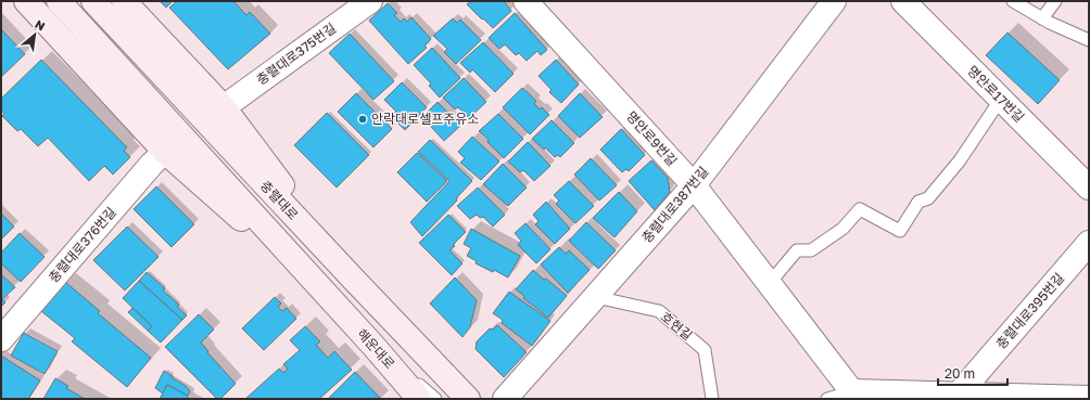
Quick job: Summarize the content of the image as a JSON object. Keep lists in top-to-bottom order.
{
  "streets": {
    "main road": ["충렬대로", "해운대로"],
    "street": [
      "충렬대로375번길",
      "명안로17번길",
      "명안로9번길",
      "충렬대로387번길",
      "충렬대로376번길",
      "충렬대로395번길"
    ],
    "lane": ["호현길"]
  },
  "crossings": [
    ["명안로9번길", "충렬대로387번길"],
    ["충렬대로", "해운대로"],
    ["충렬대로387번길", "호현길"]
  ],
  "places": ["안락대로셀프주유소"],
  "scale_bar": "20 m",
  "north": "top right"
}
